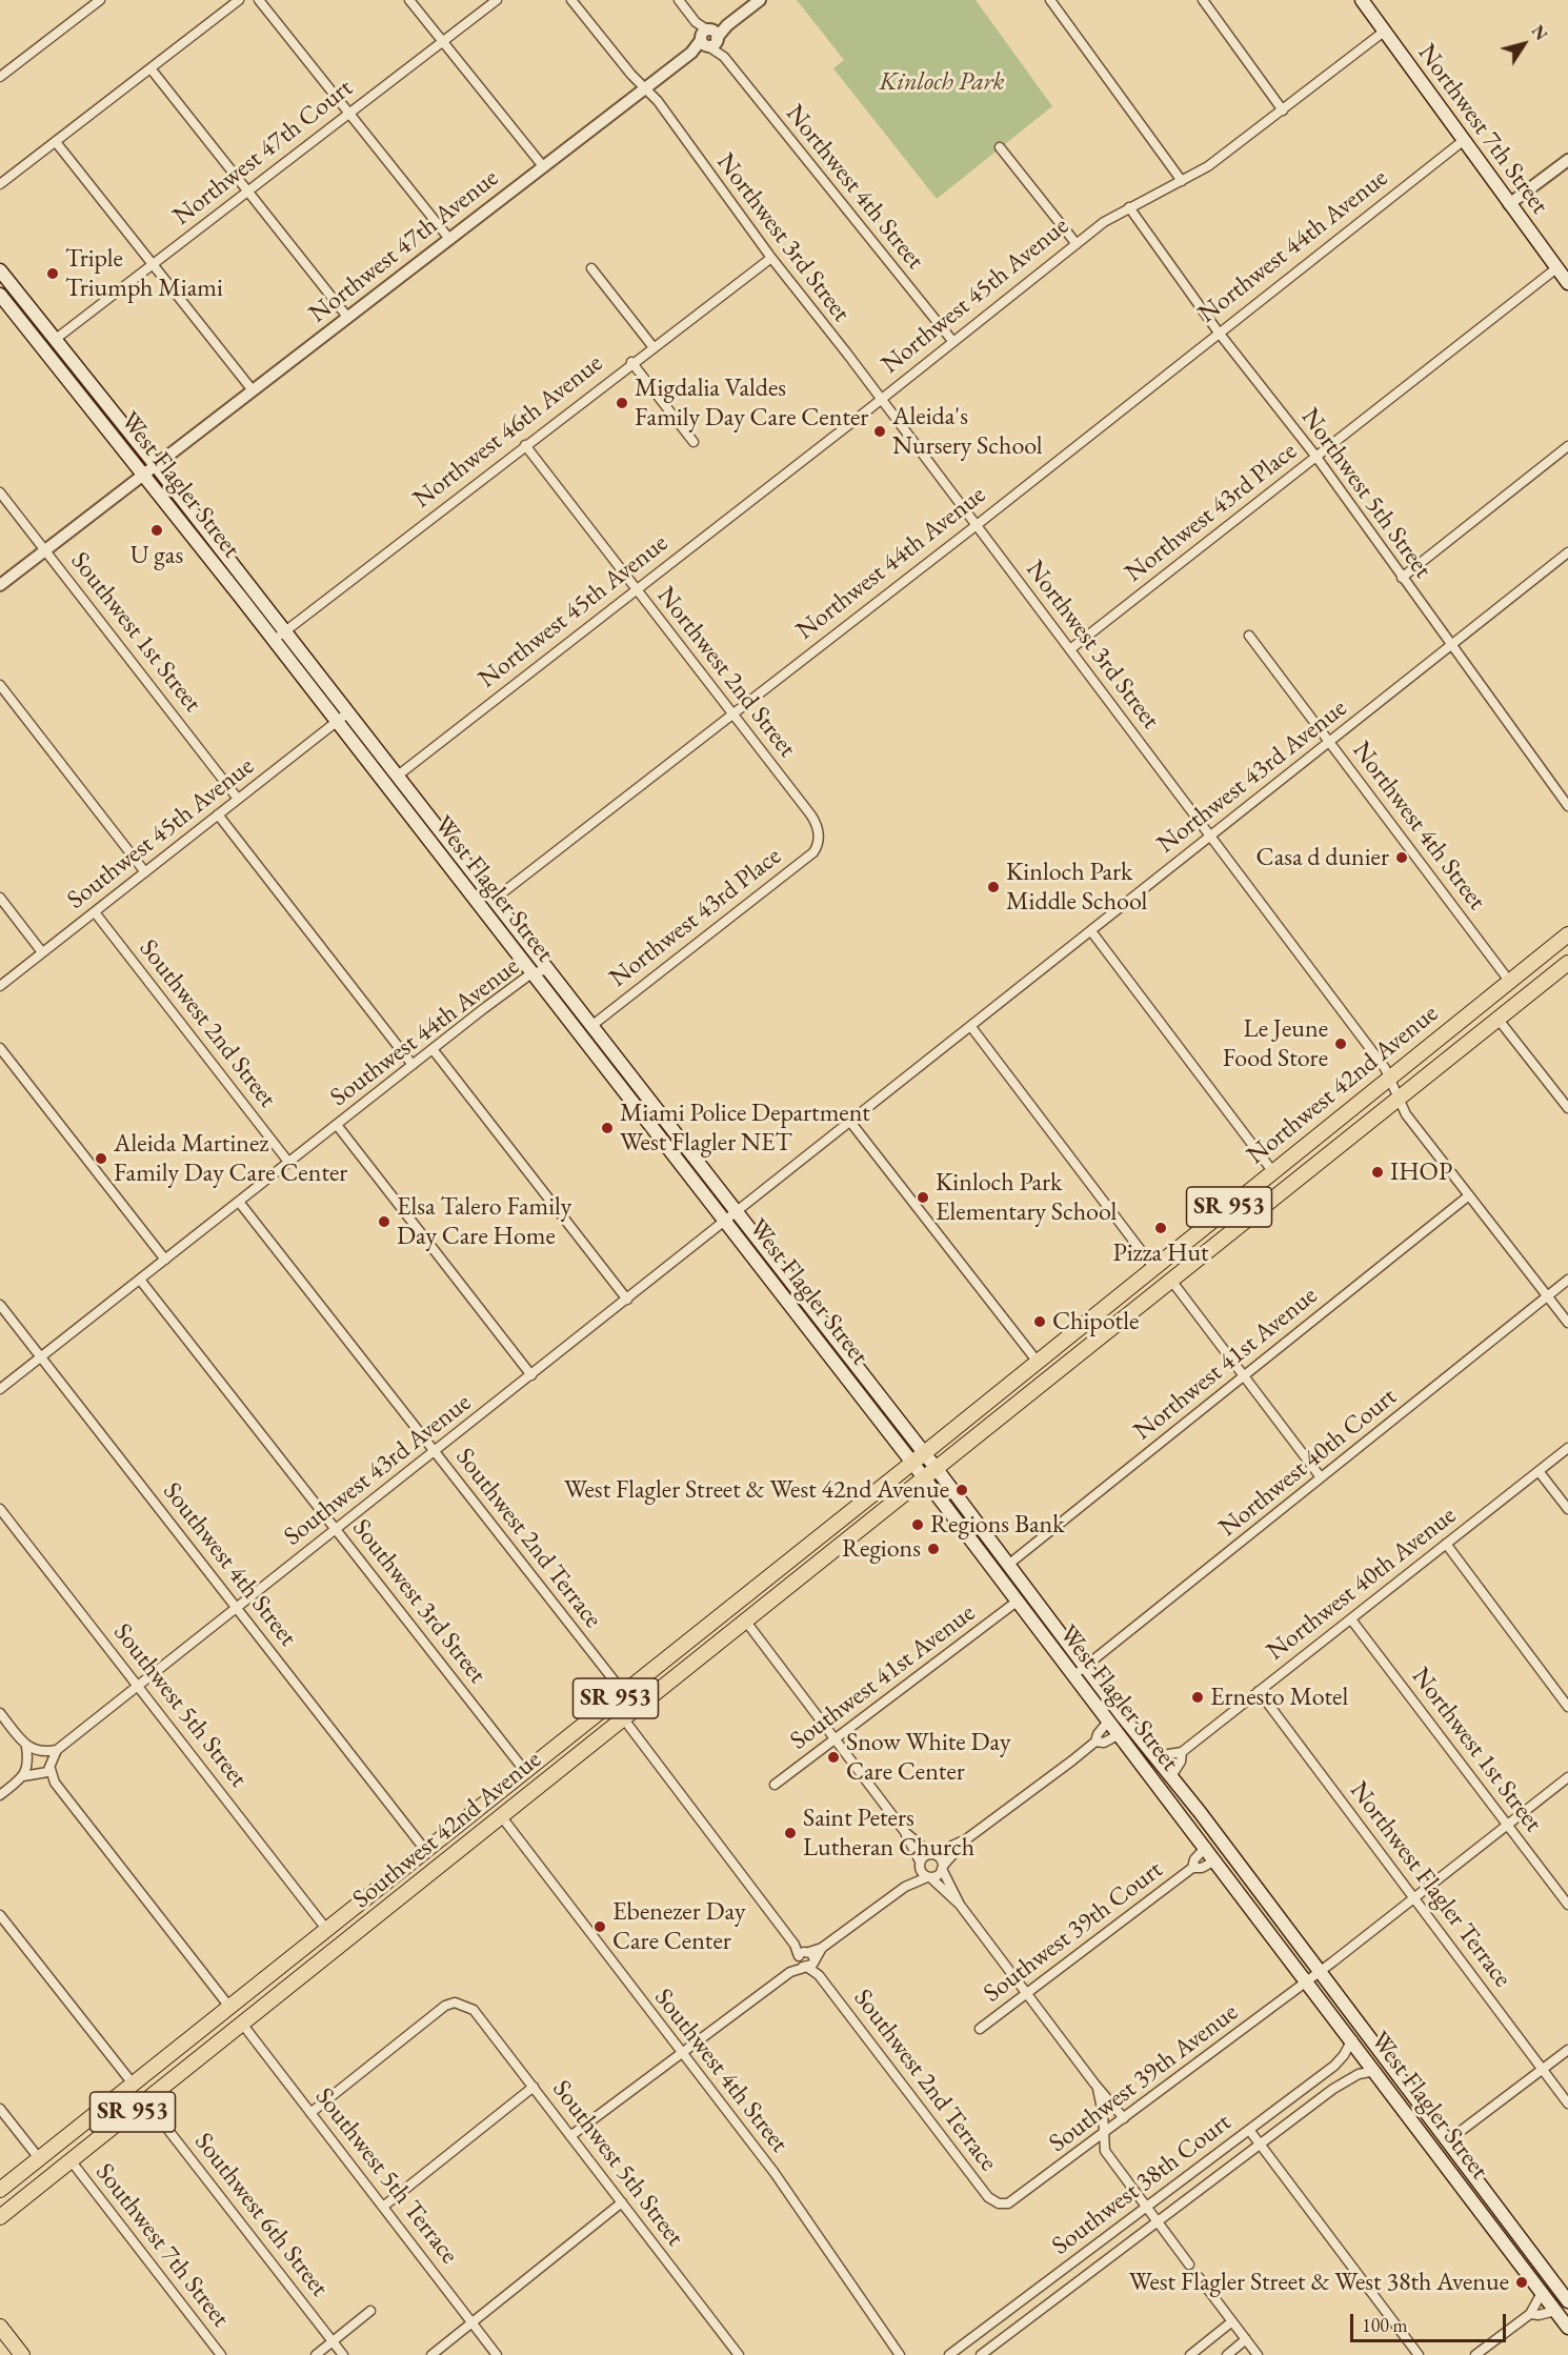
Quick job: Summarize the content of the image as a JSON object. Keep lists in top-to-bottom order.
{
  "streets": {
    "main road": [
      "Northwest 7th Street",
      "West Flagler Street",
      "Northwest 42nd Avenue",
      "SR 953",
      "Southwest 42nd Avenue"
    ],
    "street": [
      "Northwest 47th Court",
      "Northwest 4th Street",
      "Northwest 3rd Street",
      "Northwest 47th Avenue",
      "Northwest 44th Avenue",
      "Northwest 45th Avenue",
      "Northwest 46th Avenue",
      "Northwest 5th Street",
      "Northwest 43rd Place",
      "Southwest 1st Street",
      "Northwest 2nd Street",
      "Northwest 43rd Avenue",
      "Southwest 45th Avenue",
      "Southwest 2nd Street",
      "Southwest 44th Avenue",
      "Northwest 41st Avenue",
      "Northwest 40th Court",
      "Southwest 43rd Avenue",
      "Southwest 2nd Terrace",
      "Southwest 4th Street",
      "Northwest 40th Avenue",
      "Southwest 3rd Street",
      "Southwest 41st Avenue",
      "Southwest 5th Street",
      "Northwest 1st Street",
      "Northwest Flagler Terrace",
      "Southwest 39th Court",
      "Southwest 39th Avenue",
      "Southwest 5th Terrace",
      "Southwest 38th Court",
      "Southwest 6th Street",
      "Southwest 7th Street"
    ]
  },
  "crossings": [
    ["Northwest 7th Street", "Northwest 44th Avenue"],
    ["Northwest 7th Street", "Northwest 45th Avenue"],
    ["Northwest 7th Street", "Northwest 43rd Place"],
    ["Northwest 47th Court", "West Flagler Street"],
    ["Northwest 4th Street", "Northwest 47th Avenue"],
    ["Northwest 4th Street", "Northwest 45th Avenue"],
    ["Northwest 4th Street", "Northwest 43rd Avenue"],
    ["Northwest 4th Street", "Northwest 42nd Avenue"],
    ["Northwest 3rd Street", "Northwest 47th Avenue"],
    ["Northwest 3rd Street", "Northwest 44th Avenue"],
    ["Northwest 3rd Street", "Northwest 45th Avenue"],
    ["Northwest 3rd Street", "Northwest 46th Avenue"],
    ["Northwest 3rd Street", "Northwest 43rd Place"],
    ["Northwest 3rd Street", "Northwest 43rd Avenue"],
    ["Northwest 3rd Street", "Northwest 42nd Avenue"],
    ["Northwest 3rd Street", "Northwest 41st Avenue"],
    ["Northwest 3rd Street", "Northwest 40th Court"],
    ["Northwest 47th Avenue", "West Flagler Street"],
    ["Northwest 47th Avenue", "Southwest 1st Street"],
    ["Northwest 44th Avenue", "West Flagler Street"],
    ["Northwest 44th Avenue", "Northwest 5th Street"],
    ["Northwest 44th Avenue", "Northwest 2nd Street"],
    ["Northwest 45th Avenue", "West Flagler Street"],
    ["Northwest 45th Avenue", "Northwest 5th Street"],
    ["Northwest 45th Avenue", "Northwest 2nd Street"],
    ["Northwest 46th Avenue", "West Flagler Street"],
    ["Northwest 46th Avenue", "Northwest 2nd Street"],
    ["West Flagler Street", "Northwest 43rd Place"],
    ["West Flagler Street", "Northwest 43rd Avenue"],
    ["West Flagler Street", "Southwest 45th Avenue"],
    ["West Flagler Street", "Southwest 44th Avenue"],
    ["West Flagler Street", "Northwest 42nd Avenue"],
    ["West Flagler Street", "Northwest 41st Avenue"],
    ["West Flagler Street", "Northwest 40th Court"],
    ["West Flagler Street", "Southwest 43rd Avenue"],
    ["West Flagler Street", "Northwest 40th Avenue"],
    ["West Flagler Street", "Southwest 41st Avenue"],
    ["West Flagler Street", "Southwest 42nd Avenue"],
    ["West Flagler Street", "Southwest 39th Court"],
    ["West Flagler Street", "Southwest 39th Avenue"],
    ["West Flagler Street", "Southwest 38th Court"],
    ["Northwest 5th Street", "Northwest 43rd Place"],
    ["Northwest 5th Street", "Northwest 43rd Avenue"],
    ["Northwest 43rd Place", "Northwest 2nd Street"],
    ["Southwest 1st Street", "Southwest 45th Avenue"],
    ["Northwest 43rd Avenue", "Southwest 43rd Avenue"],
    ["Southwest 45th Avenue", "Southwest 2nd Street"],
    ["Southwest 2nd Street", "Southwest 44th Avenue"],
    ["Southwest 44th Avenue", "Southwest 2nd Terrace"],
    ["Southwest 44th Avenue", "Southwest 4th Street"],
    ["Southwest 44th Avenue", "Southwest 3rd Street"],
    ["Northwest 42nd Avenue", "Southwest 42nd Avenue"],
    ["Southwest 43rd Avenue", "Southwest 2nd Terrace"],
    ["Southwest 43rd Avenue", "Southwest 4th Street"],
    ["Southwest 43rd Avenue", "Southwest 3rd Street"],
    ["Southwest 43rd Avenue", "Southwest 5th Street"],
    ["Southwest 2nd Terrace", "Southwest 42nd Avenue"],
    ["Southwest 2nd Terrace", "Southwest 39th Avenue"],
    ["Southwest 4th Street", "Southwest 42nd Avenue"],
    ["Northwest 40th Avenue", "Northwest 1st Street"],
    ["Northwest 40th Avenue", "Northwest Flagler Terrace"],
    ["Southwest 3rd Street", "Southwest 42nd Avenue"],
    ["Southwest 5th Street", "Southwest 42nd Avenue"],
    ["Southwest 5th Street", "Southwest 5th Terrace"],
    ["Northwest 1st Street", "Southwest 39th Avenue"],
    ["Southwest 42nd Avenue", "Southwest 5th Terrace"],
    ["Southwest 42nd Avenue", "Southwest 6th Street"],
    ["Southwest 42nd Avenue", "Southwest 7th Street"],
    ["Northwest Flagler Terrace", "Southwest 39th Avenue"]
  ],
  "parks": ["Kinloch Park"],
  "places": [
    "Triple Triumph Miami",
    "Migdalia Valdes Family Day Care Center",
    "Aleida's Nursery School",
    "U gas",
    "Casa d dunier",
    "Kinloch Park Middle School",
    "Le Jeune Food Store",
    "Miami Police Department West Flagler NET",
    "Aleida Martinez Family Day Care Center",
    "IHOP",
    "Kinloch Park Elementary School",
    "Elsa Talero Family Day Care Home",
    "Pizza Hut",
    "Chipotle",
    "West Flagler Street & West 42nd Avenue",
    "Regions Bank",
    "Regions",
    "Ernesto Motel",
    "Snow White Day Care Center",
    "Saint Peters Lutheran Church",
    "Ebenezer Day Care Center",
    "West Flagler Street & West 38th Avenue"
  ],
  "scale_bar": "100 m",
  "north": "top right"
}
